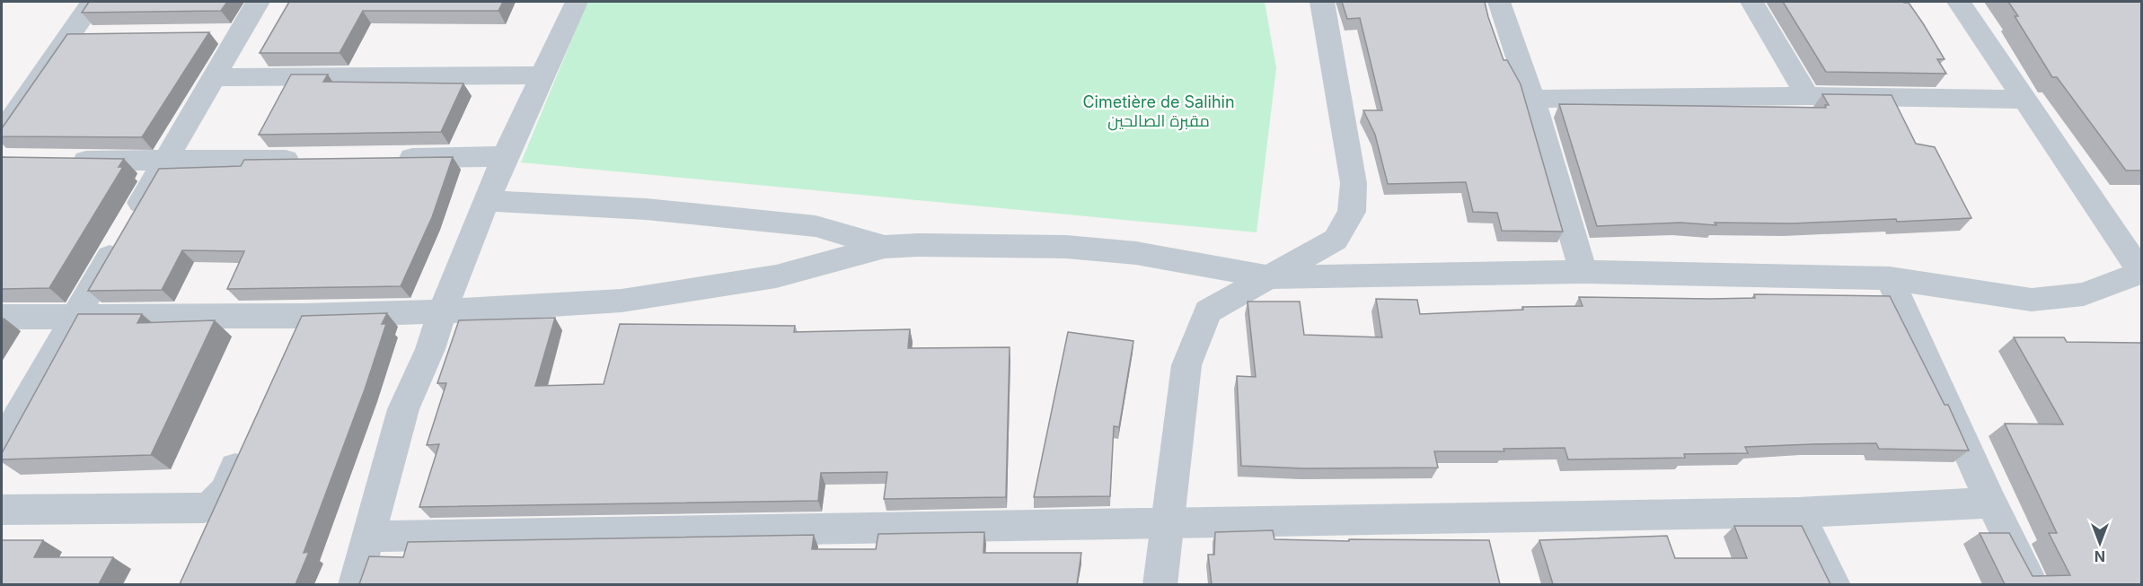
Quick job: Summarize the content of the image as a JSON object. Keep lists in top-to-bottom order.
{
  "parks": ["Cimetière de Salihin مقبرة الصالحين"],
  "north": "bottom"
}
